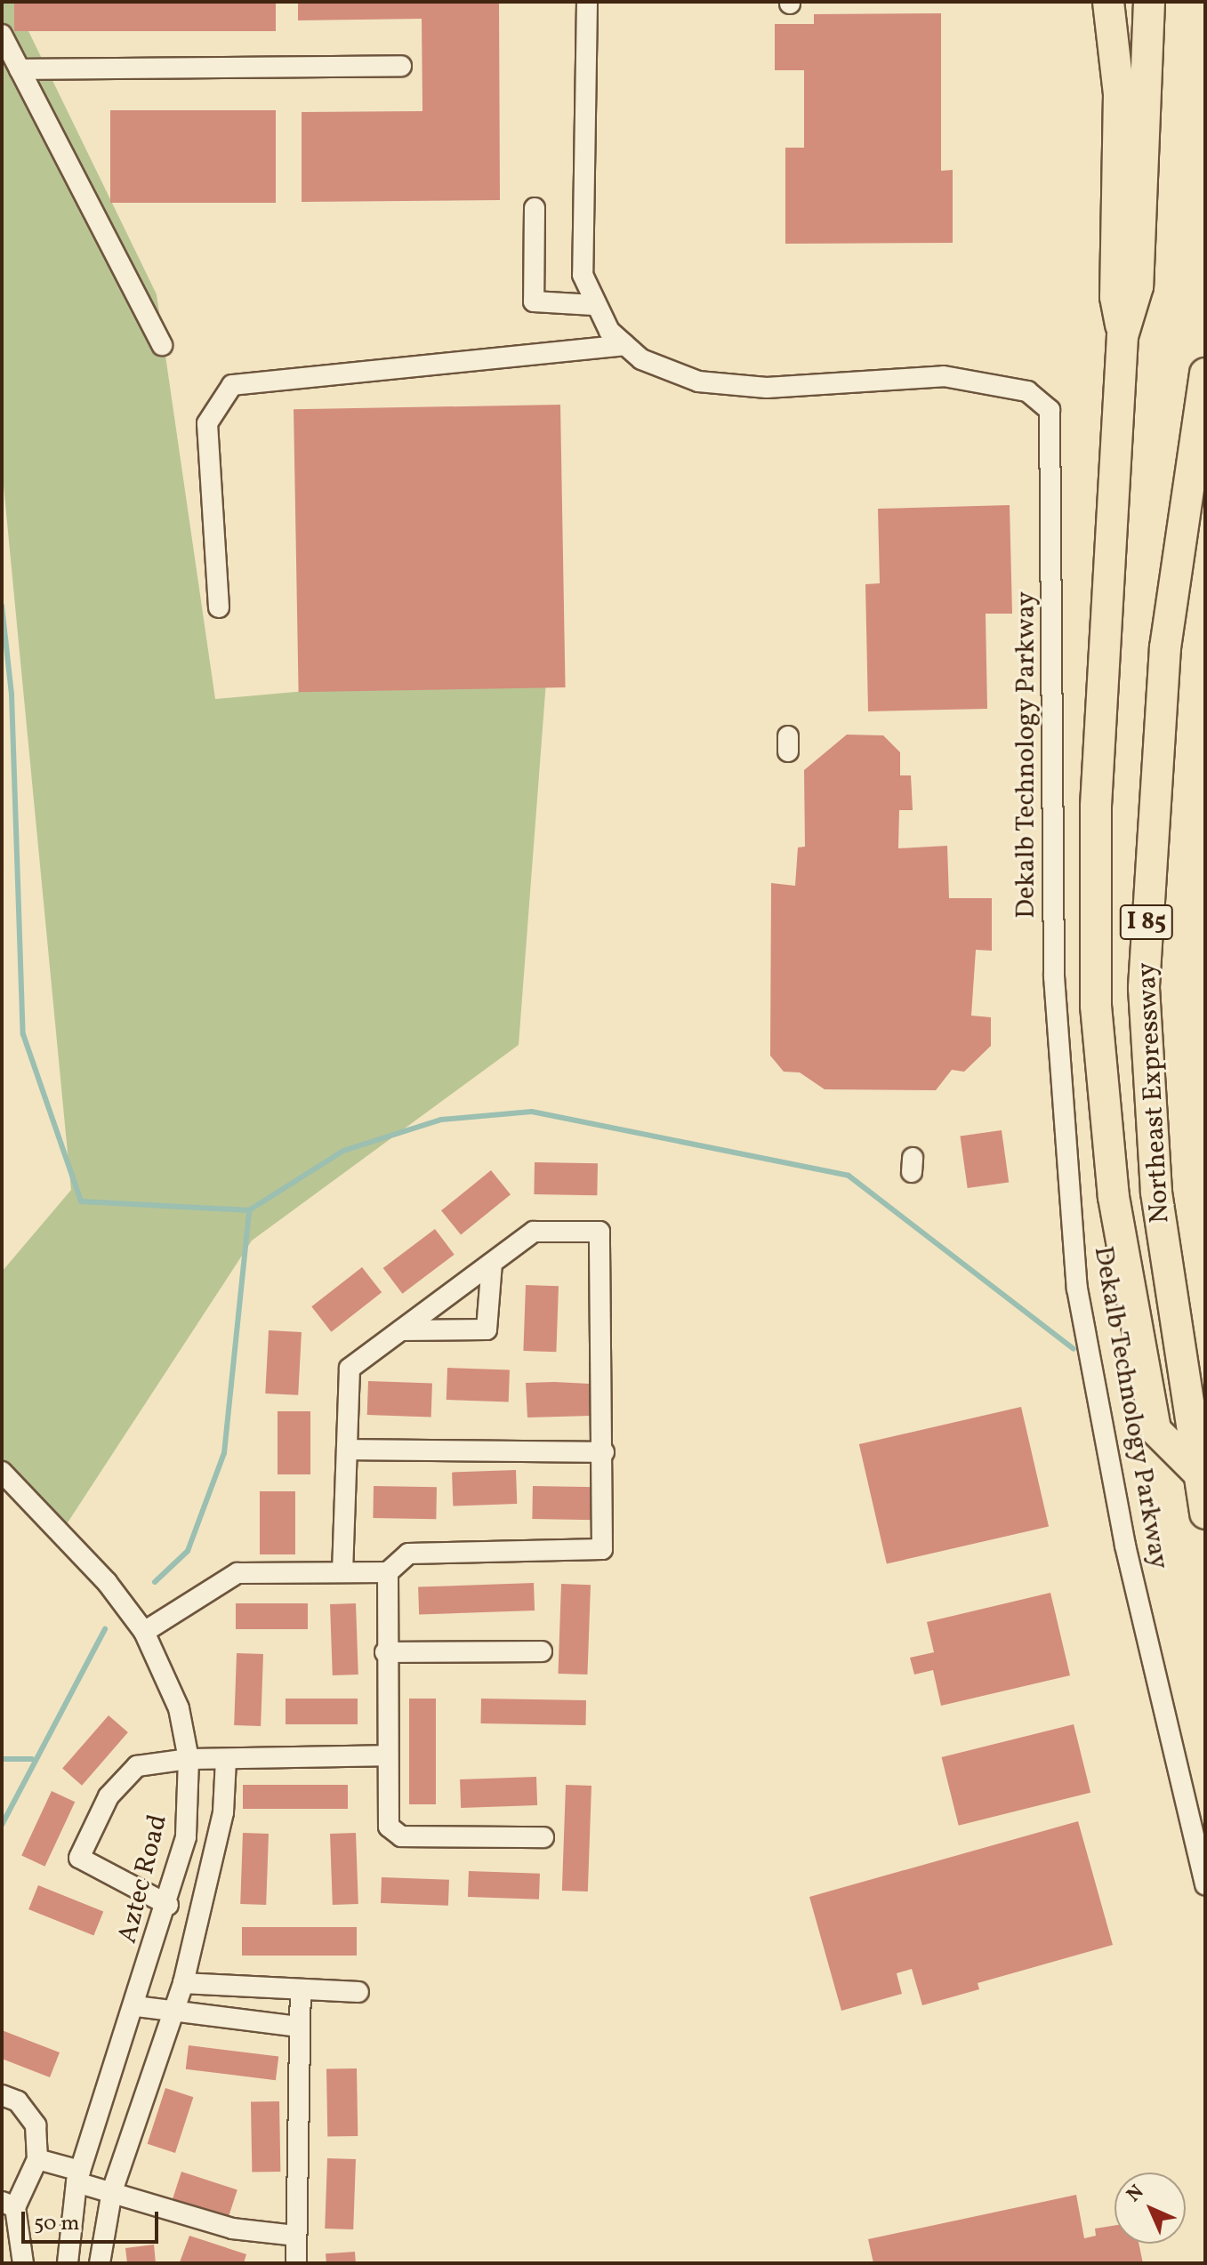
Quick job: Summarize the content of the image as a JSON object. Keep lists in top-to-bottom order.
{
  "streets": {
    "highway": ["I 85", "Northeast Expressway"],
    "street": ["Dekalb Technology Parkway", "Aztec Road"]
  },
  "scale_bar": "50 m",
  "north": "top left"
}
